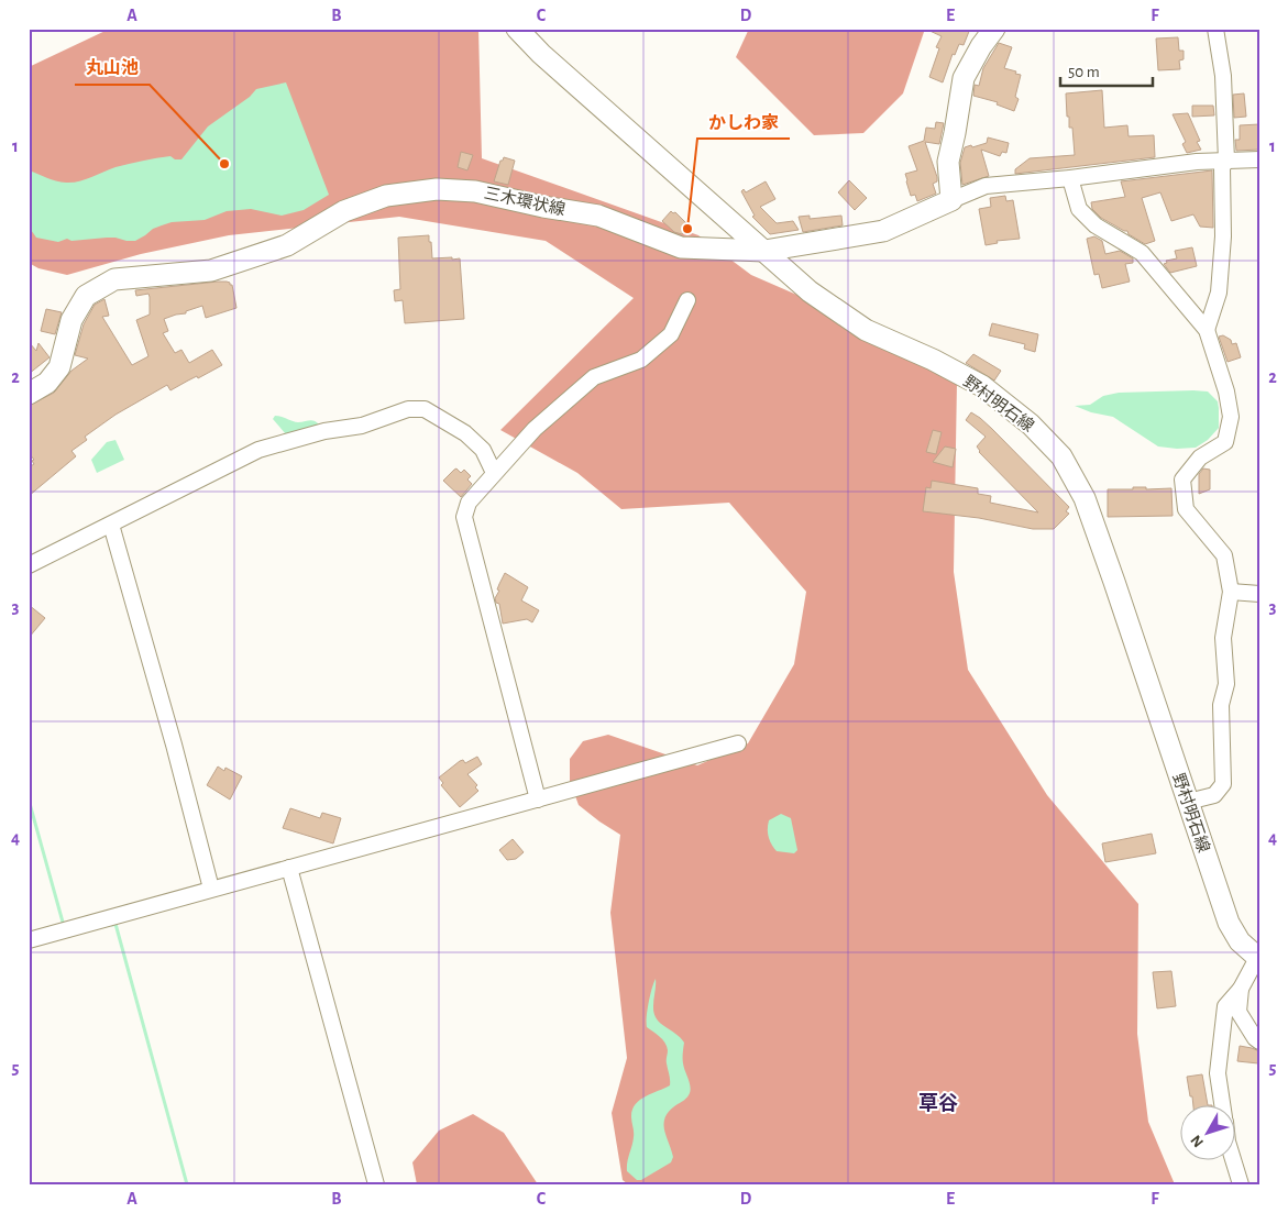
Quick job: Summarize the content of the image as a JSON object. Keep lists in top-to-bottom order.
{
  "streets": {
    "main road": ["三木環状線", "野村明石線"]
  },
  "crossings": [
    ["三木環状線", "野村明石線"]
  ],
  "districts": ["草谷"],
  "places": ["丸山池", "かしわ家"],
  "scale_bar": "50 m",
  "north": "bottom left",
  "grid": {
    "columns": [
      "A",
      "B",
      "C",
      "D",
      "E",
      "F"
    ],
    "rows": [
      "1",
      "2",
      "3",
      "4",
      "5"
    ]
  }
}
